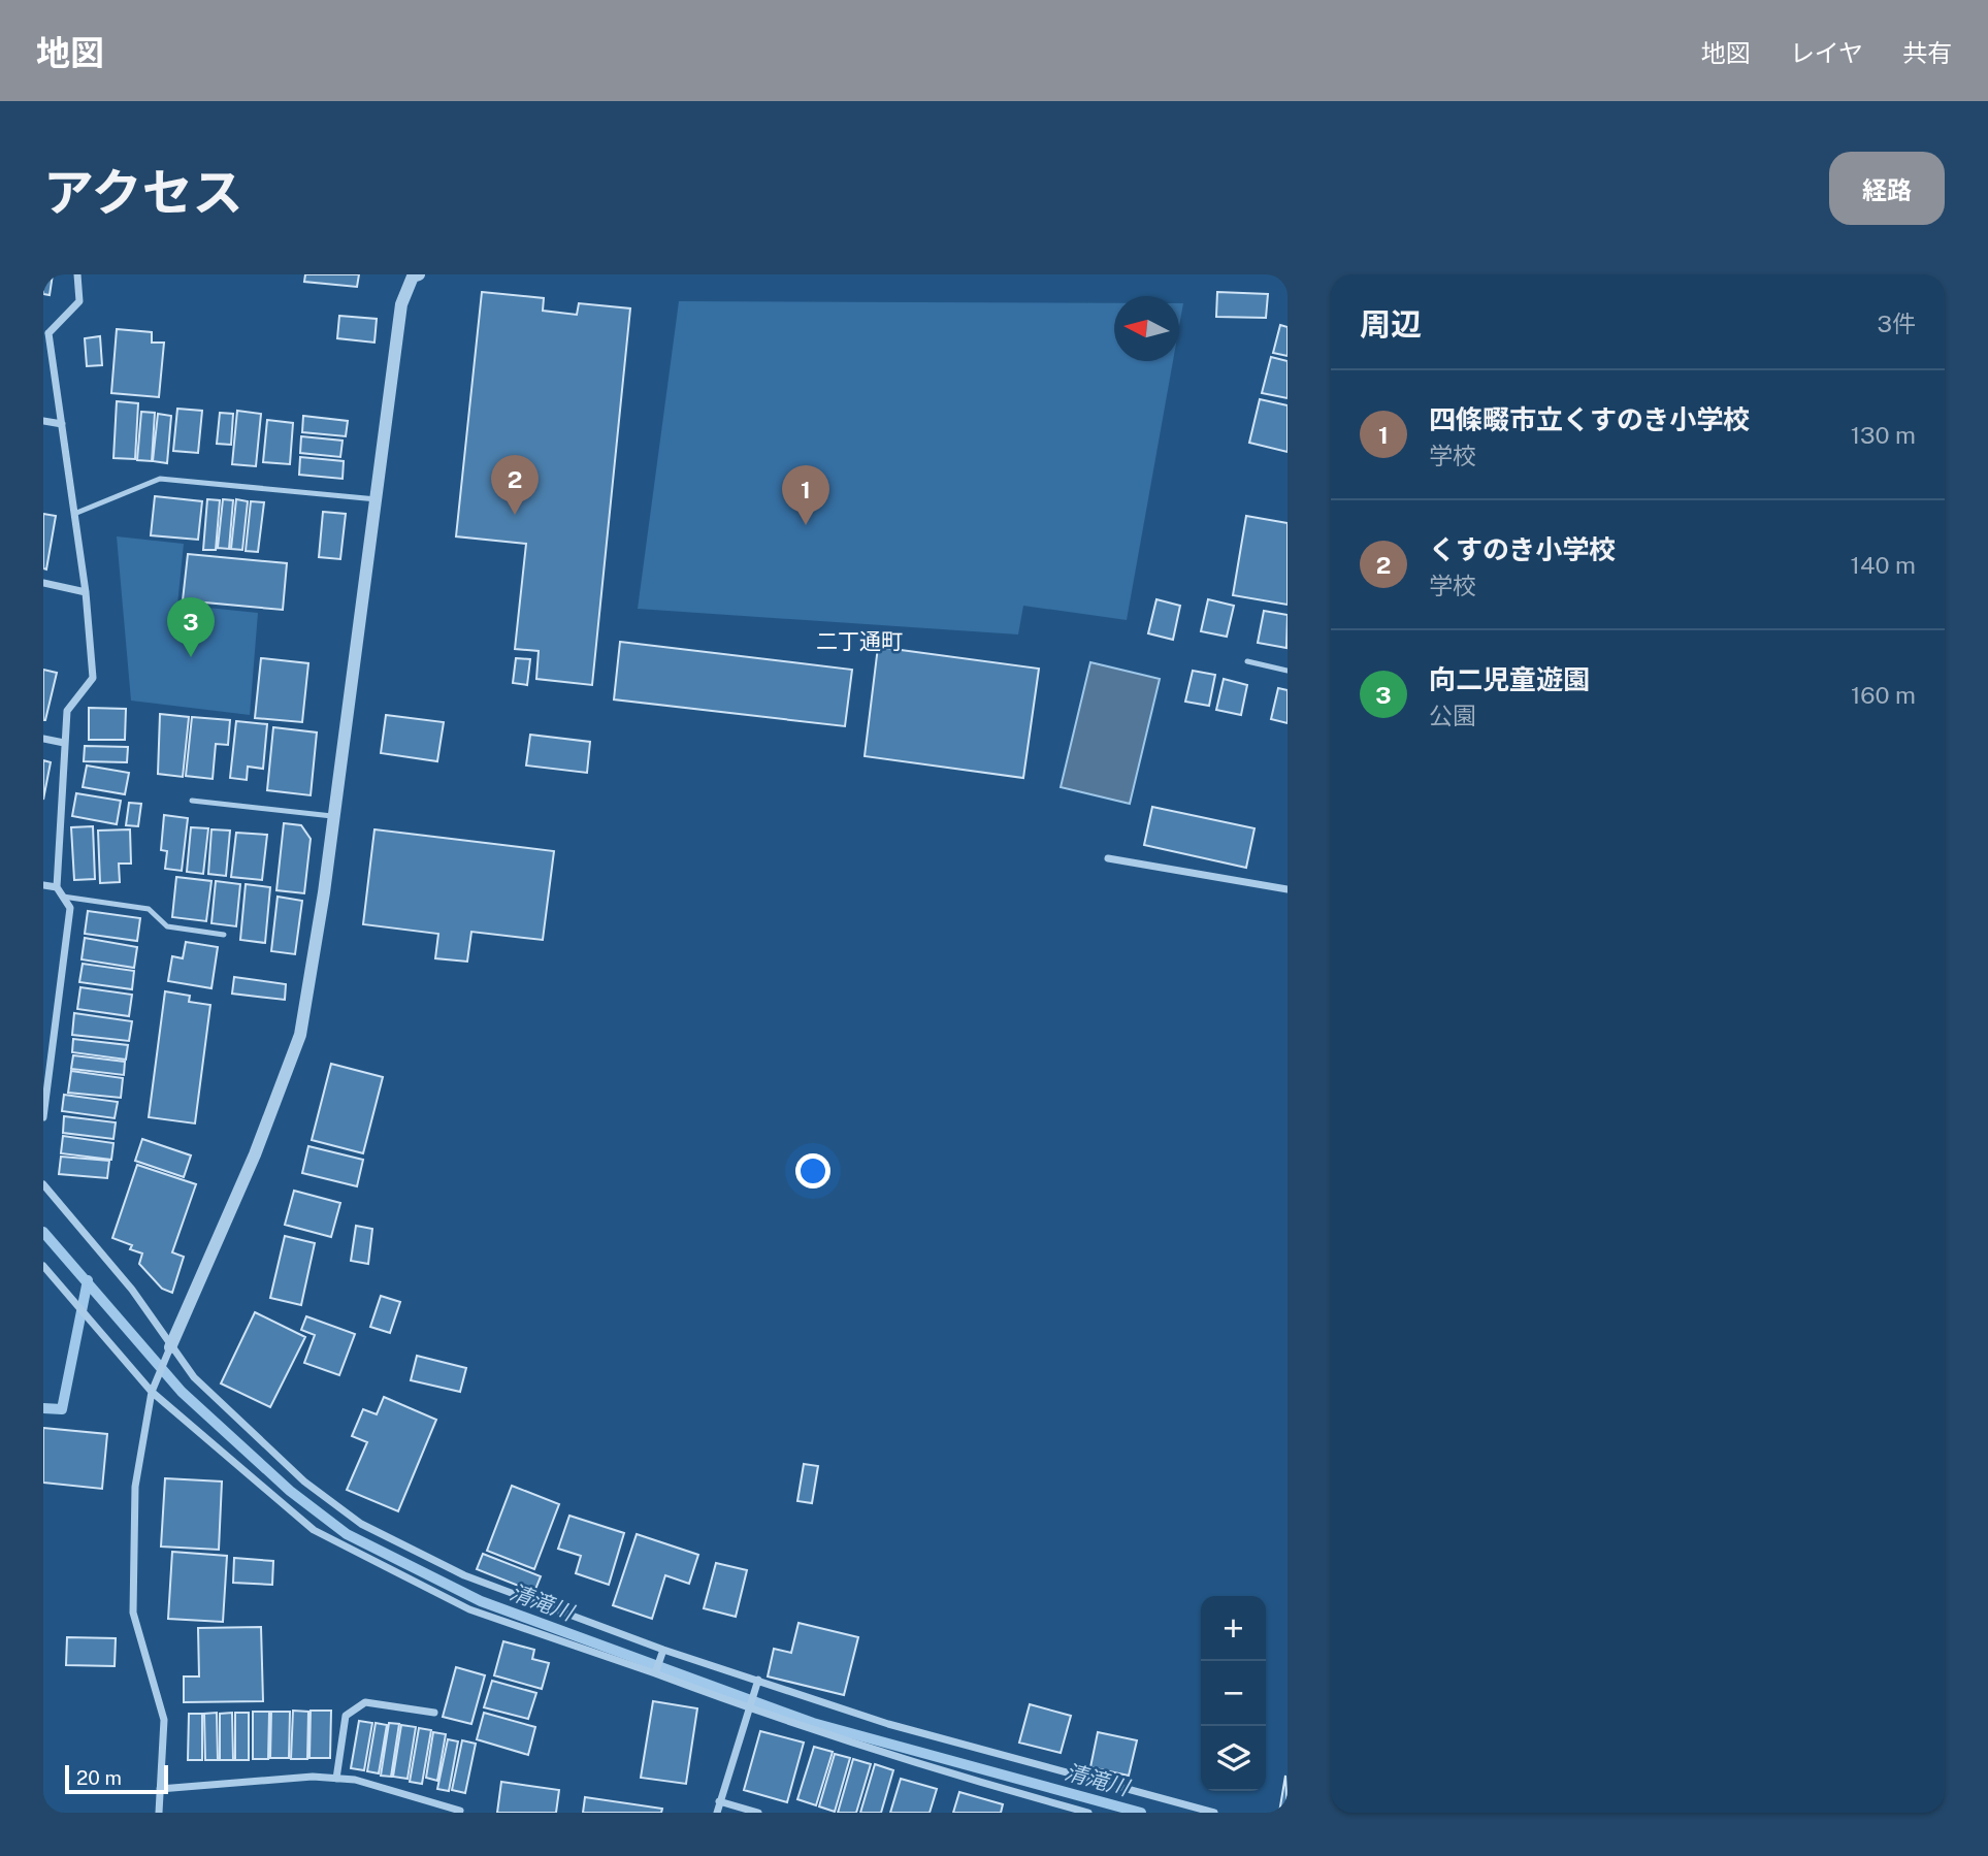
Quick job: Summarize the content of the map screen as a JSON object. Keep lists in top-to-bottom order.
{
  "districts": ["二丁通町"],
  "water": ["清滝川"],
  "scale_bar": "20 m",
  "north": "left",
  "page": {
    "header": "地図",
    "nav": ["地図", "レイヤ", "共有"],
    "title": "アクセス",
    "buttons": "経路",
    "heading": ["周辺", "3件"],
    "list": [
      {
        "mark": "1",
        "name": "四條畷市立くすのき小学校",
        "note": "学校",
        "value": "130 m"
      },
      {
        "mark": "2",
        "name": "くすのき小学校",
        "note": "学校",
        "value": "140 m"
      },
      {
        "mark": "3",
        "name": "向二児童遊園",
        "note": "公園",
        "value": "160 m"
      }
    ],
    "pins": ["2", "1", "3"],
    "map_buttons": ["+", "−"],
    "scale": "20 m"
  }
}
